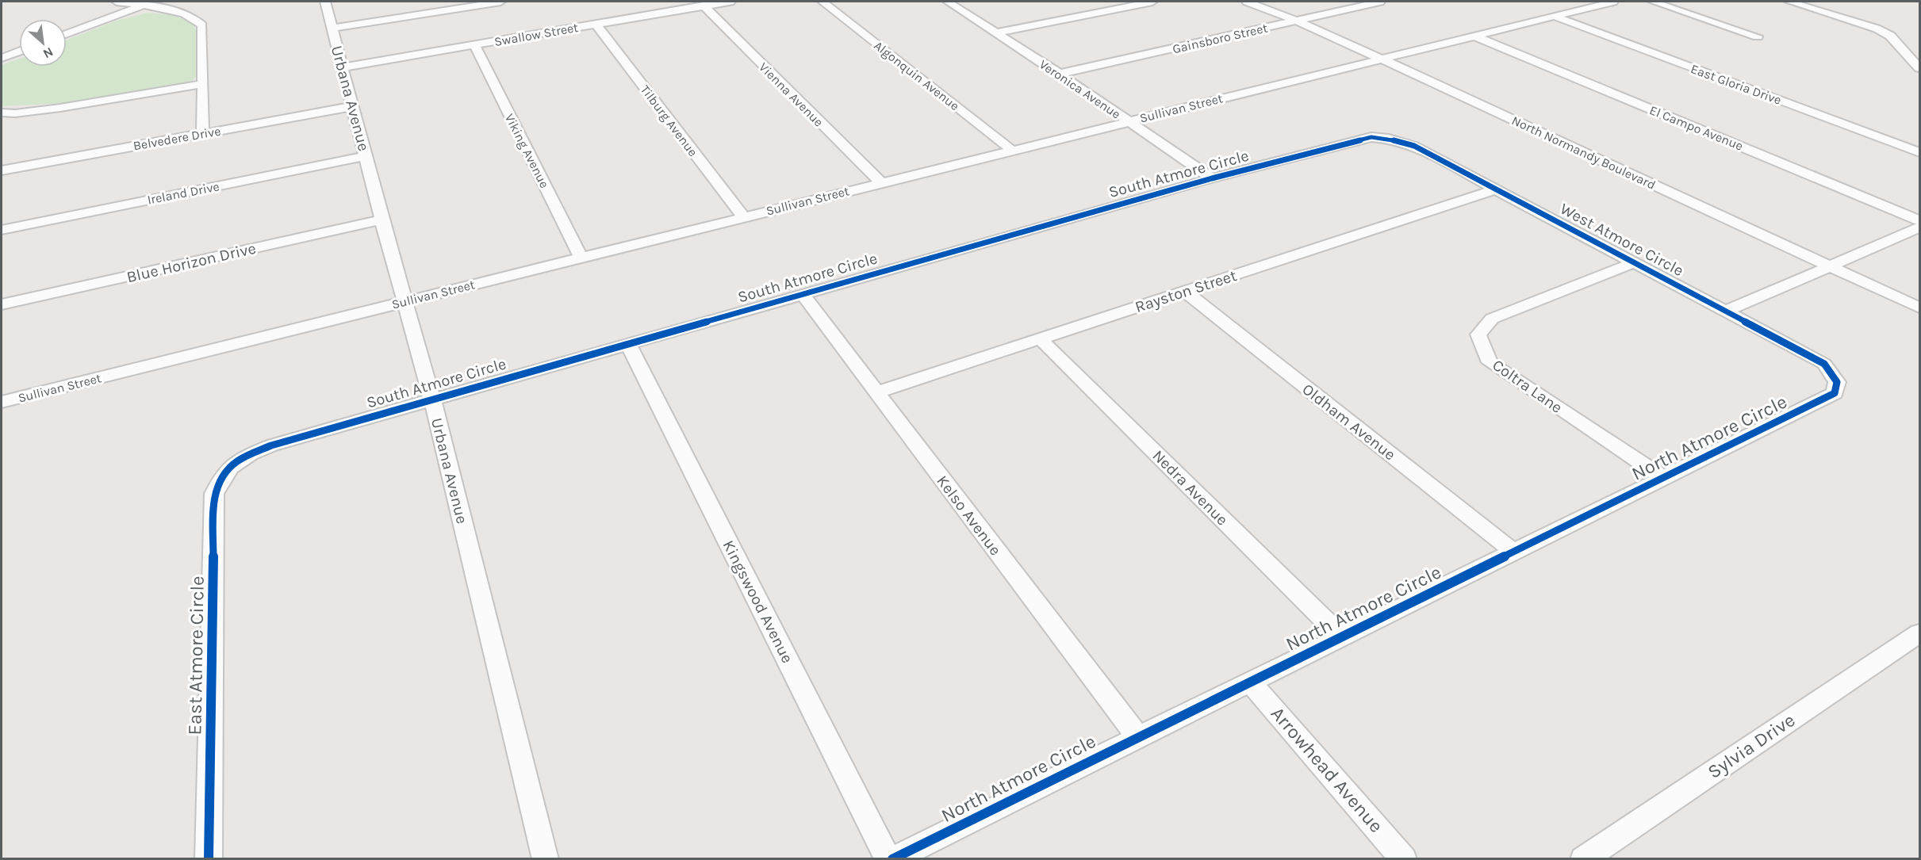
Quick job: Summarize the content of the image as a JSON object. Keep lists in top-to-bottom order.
{
  "streets": {
    "street": [
      "Swallow Street",
      "Gainsboro Street",
      "Algonquin Avenue",
      "East Gloria Drive",
      "Veronica Avenue",
      "Vienna Avenue",
      "Urbana Avenue",
      "Sullivan Street",
      "Tilburg Avenue",
      "El Campo Avenue",
      "Belvedere Drive",
      "Viking Avenue",
      "North Normandy Boulevard",
      "South Atmore Circle",
      "Ireland Drive",
      "West Atmore Circle",
      "Blue Horizon Drive",
      "Rayston Street",
      "Coltra Lane",
      "Oldham Avenue",
      "North Atmore Circle",
      "Nedra Avenue",
      "Kelso Avenue",
      "Kingswood Avenue",
      "East Atmore Circle",
      "Sylvia Drive",
      "Arrowhead Avenue"
    ]
  },
  "crossings": [
    ["Swallow Street", "Vienna Avenue"],
    ["Swallow Street", "Urbana Avenue"],
    ["Swallow Street", "Tilburg Avenue"],
    ["Swallow Street", "Viking Avenue"],
    ["Gainsboro Street", "Veronica Avenue"],
    ["Gainsboro Street", "North Normandy Boulevard"],
    ["Algonquin Avenue", "Sullivan Street"],
    ["East Gloria Drive", "Sullivan Street"],
    ["Veronica Avenue", "Sullivan Street"],
    ["Veronica Avenue", "South Atmore Circle"],
    ["Vienna Avenue", "Sullivan Street"],
    ["Urbana Avenue", "Sullivan Street"],
    ["Urbana Avenue", "Belvedere Drive"],
    ["Urbana Avenue", "South Atmore Circle"],
    ["Urbana Avenue", "Ireland Drive"],
    ["Urbana Avenue", "Blue Horizon Drive"],
    ["Sullivan Street", "Tilburg Avenue"],
    ["Sullivan Street", "El Campo Avenue"],
    ["Sullivan Street", "Viking Avenue"],
    ["Sullivan Street", "North Normandy Boulevard"],
    ["South Atmore Circle", "West Atmore Circle"],
    ["South Atmore Circle", "Kelso Avenue"],
    ["South Atmore Circle", "Kingswood Avenue"],
    ["South Atmore Circle", "East Atmore Circle"],
    ["West Atmore Circle", "Rayston Street"],
    ["West Atmore Circle", "Coltra Lane"],
    ["West Atmore Circle", "North Atmore Circle"],
    ["Rayston Street", "Oldham Avenue"],
    ["Rayston Street", "Nedra Avenue"],
    ["Rayston Street", "Kelso Avenue"],
    ["Coltra Lane", "North Atmore Circle"],
    ["Oldham Avenue", "North Atmore Circle"],
    ["North Atmore Circle", "Nedra Avenue"],
    ["North Atmore Circle", "Kelso Avenue"],
    ["North Atmore Circle", "Kingswood Avenue"],
    ["North Atmore Circle", "Arrowhead Avenue"]
  ],
  "north": "bottom right"
}
